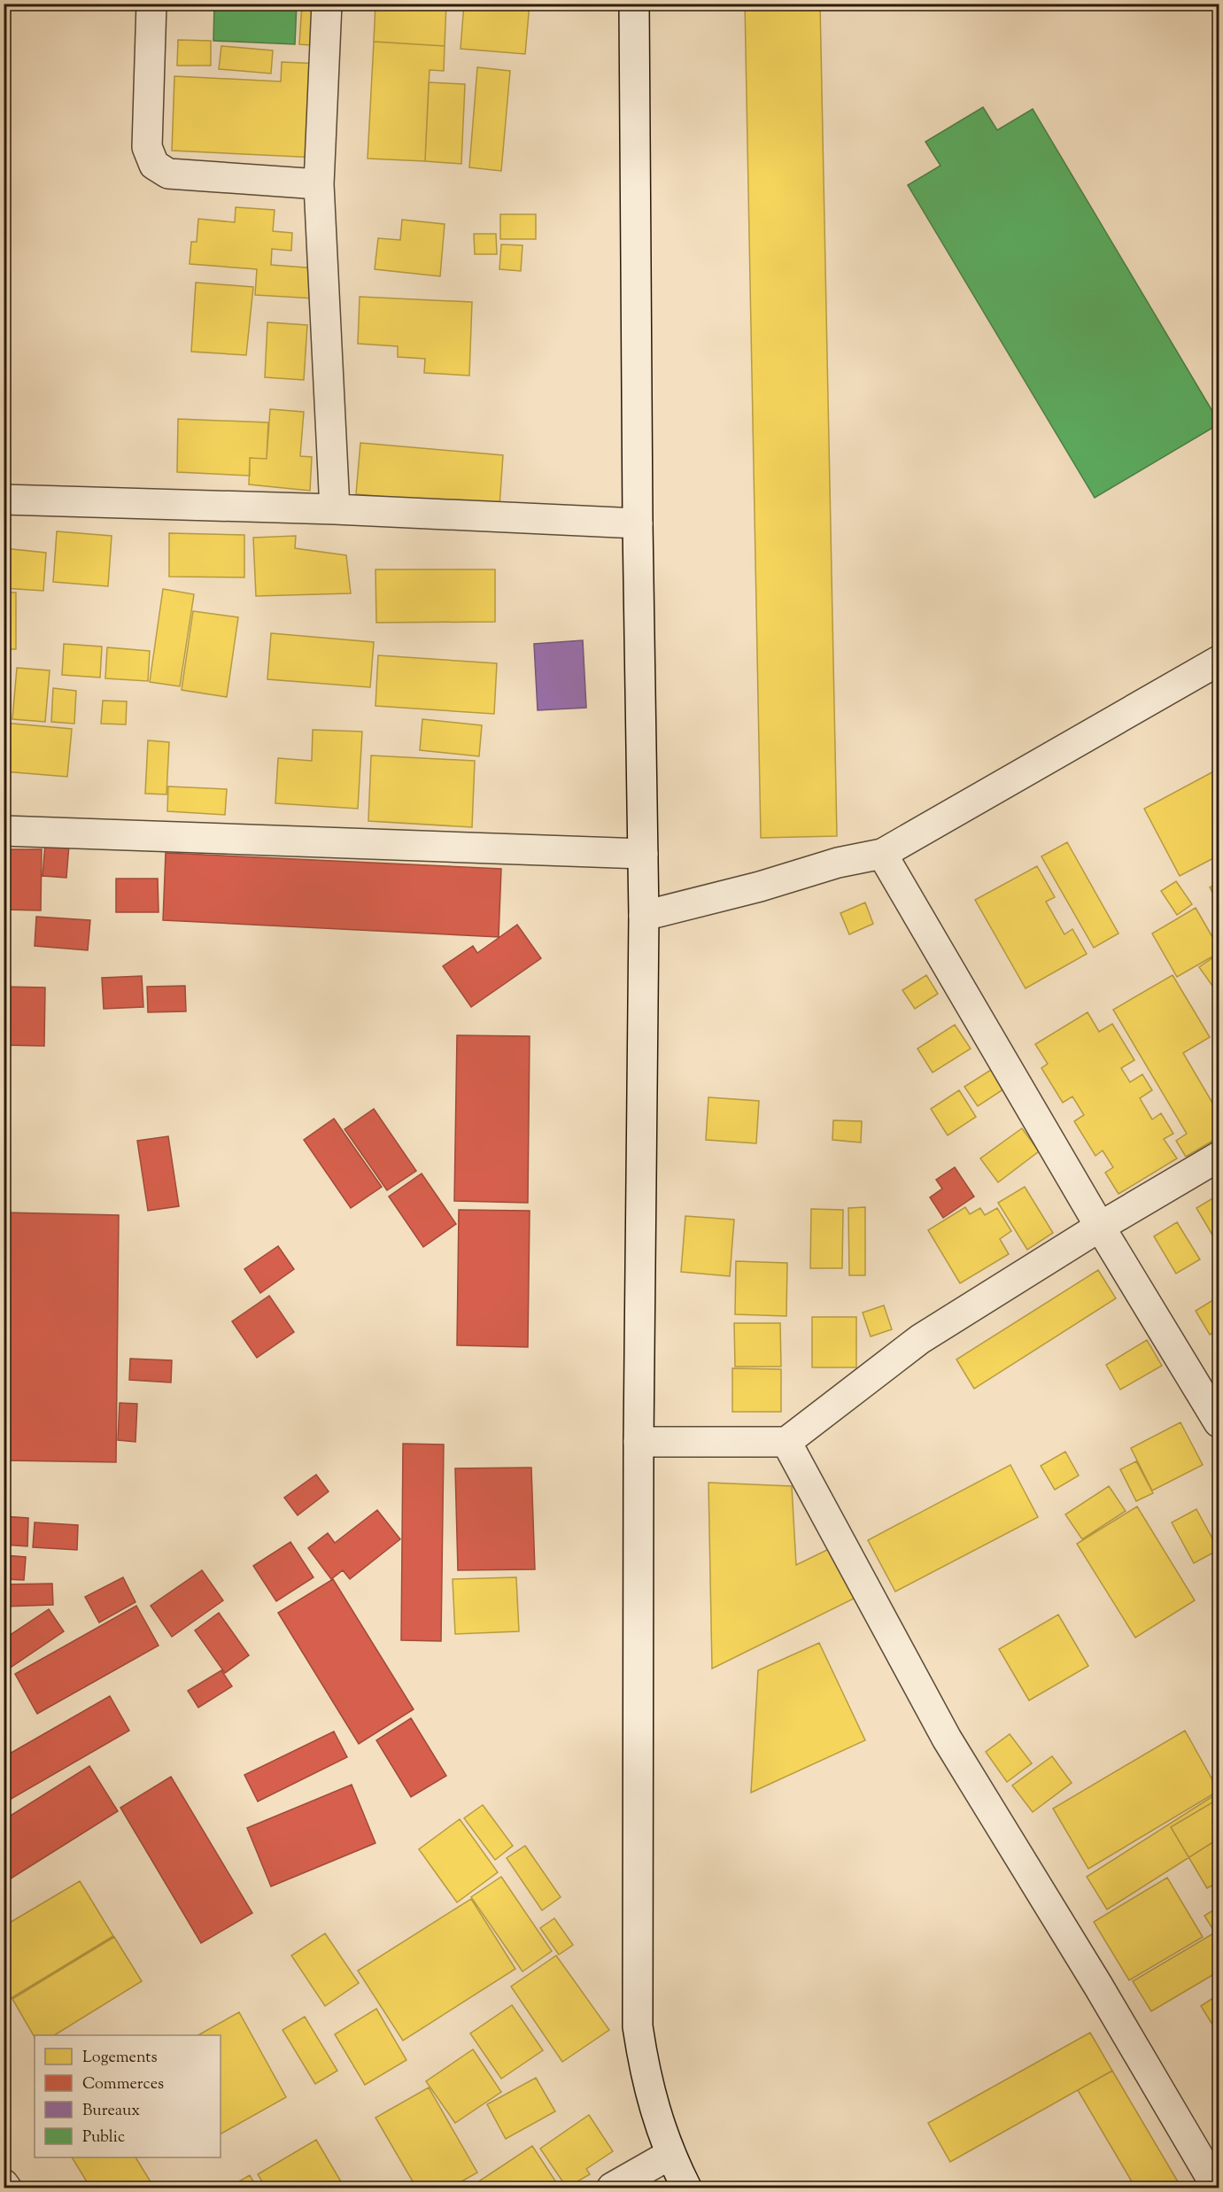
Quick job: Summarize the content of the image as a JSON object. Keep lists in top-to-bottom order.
{
  "legend": [
    "Logements",
    "Commerces",
    "Bureaux",
    "Public"
  ]
}
